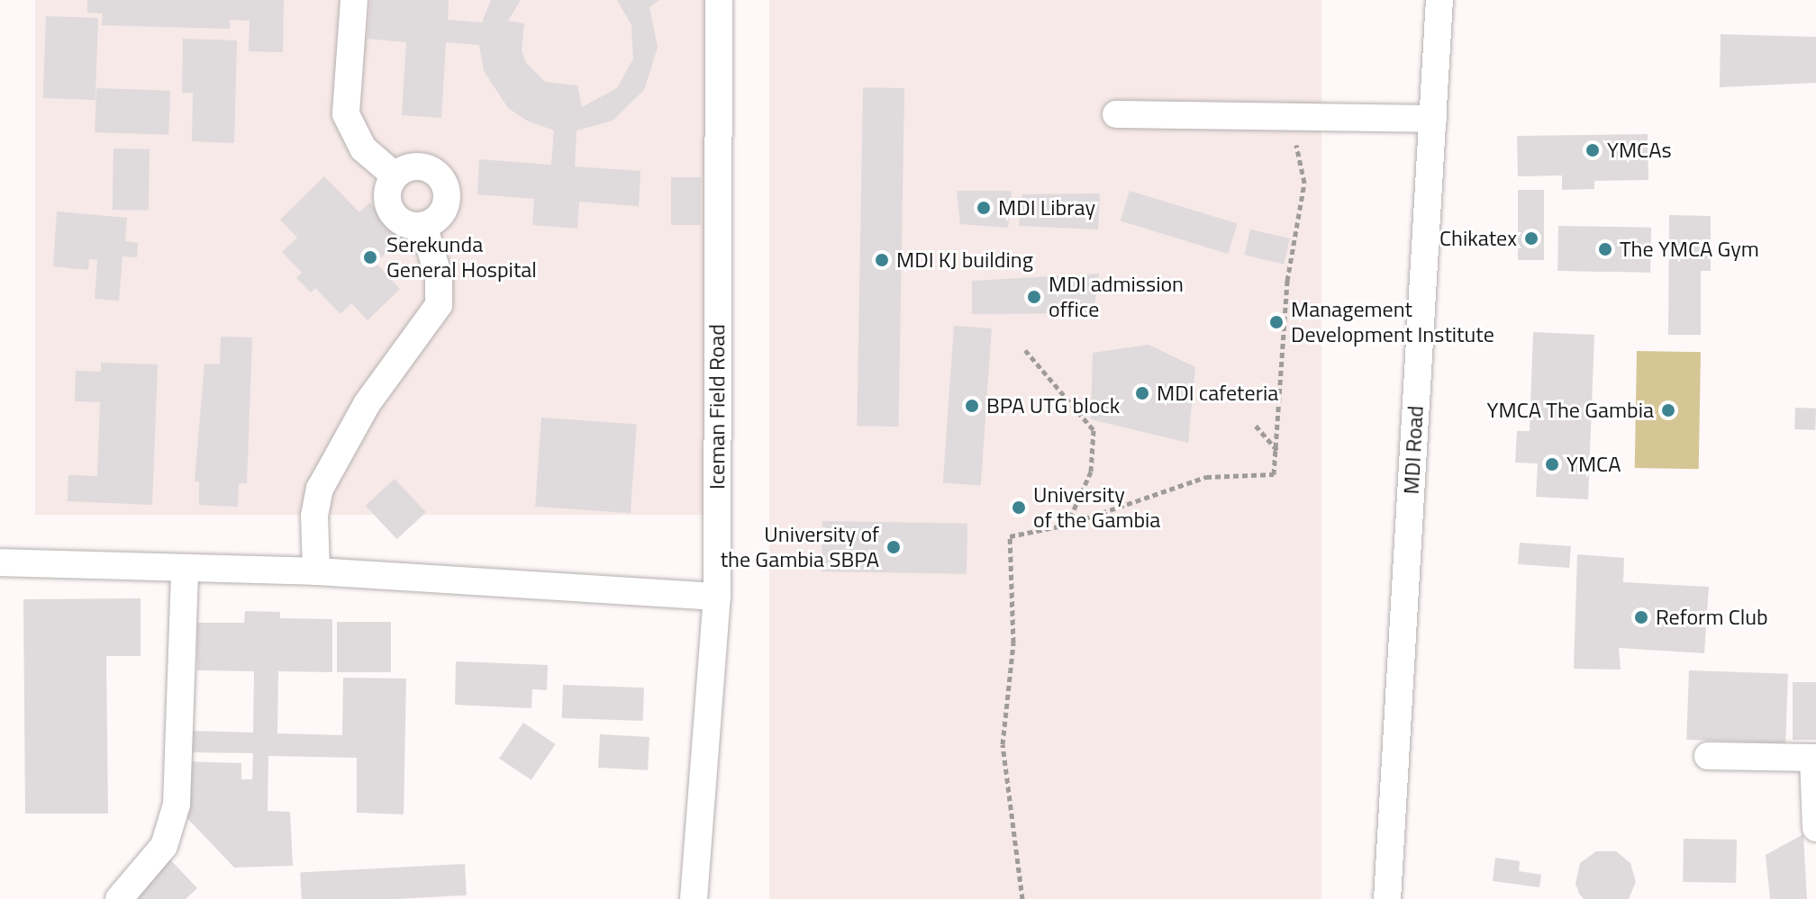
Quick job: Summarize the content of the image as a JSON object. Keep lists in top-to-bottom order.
{
  "streets": {
    "street": ["Iceman Field Road", "MDI Road"]
  },
  "places": [
    "YMCAs",
    "MDI Libray",
    "Chikatex",
    "The YMCA Gym",
    "Serekunda General Hospital",
    "MDI KJ building",
    "MDI admission office",
    "Management Development Institute",
    "MDI cafeteria",
    "BPA UTG block",
    "YMCA The Gambia",
    "YMCA",
    "University of the Gambia",
    "University of the Gambia SBPA",
    "Reform Club"
  ]
}
